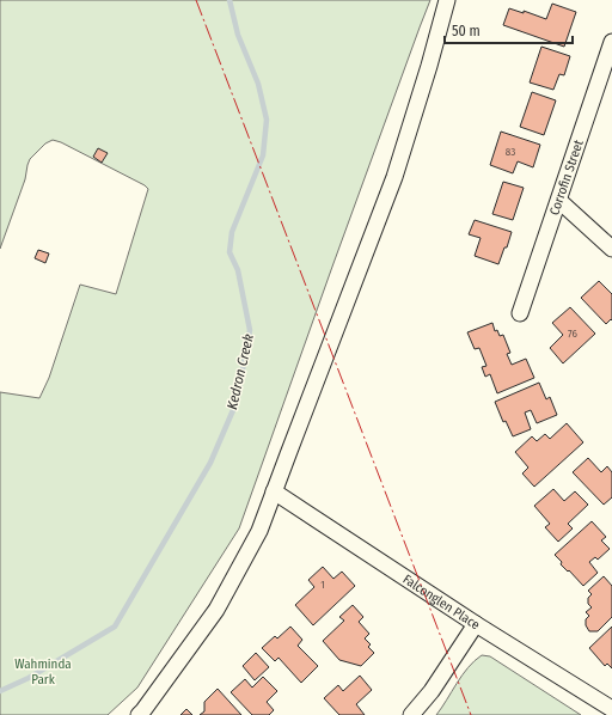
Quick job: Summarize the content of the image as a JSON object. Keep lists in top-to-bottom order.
{
  "streets": {
    "street": ["Corrofin Street", "Falconglen Place"]
  },
  "water": ["Kedron Creek"],
  "parks": ["Wahminda Park"],
  "house_numbers": ["83", "76", "1"],
  "scale_bar": "50 m"
}
